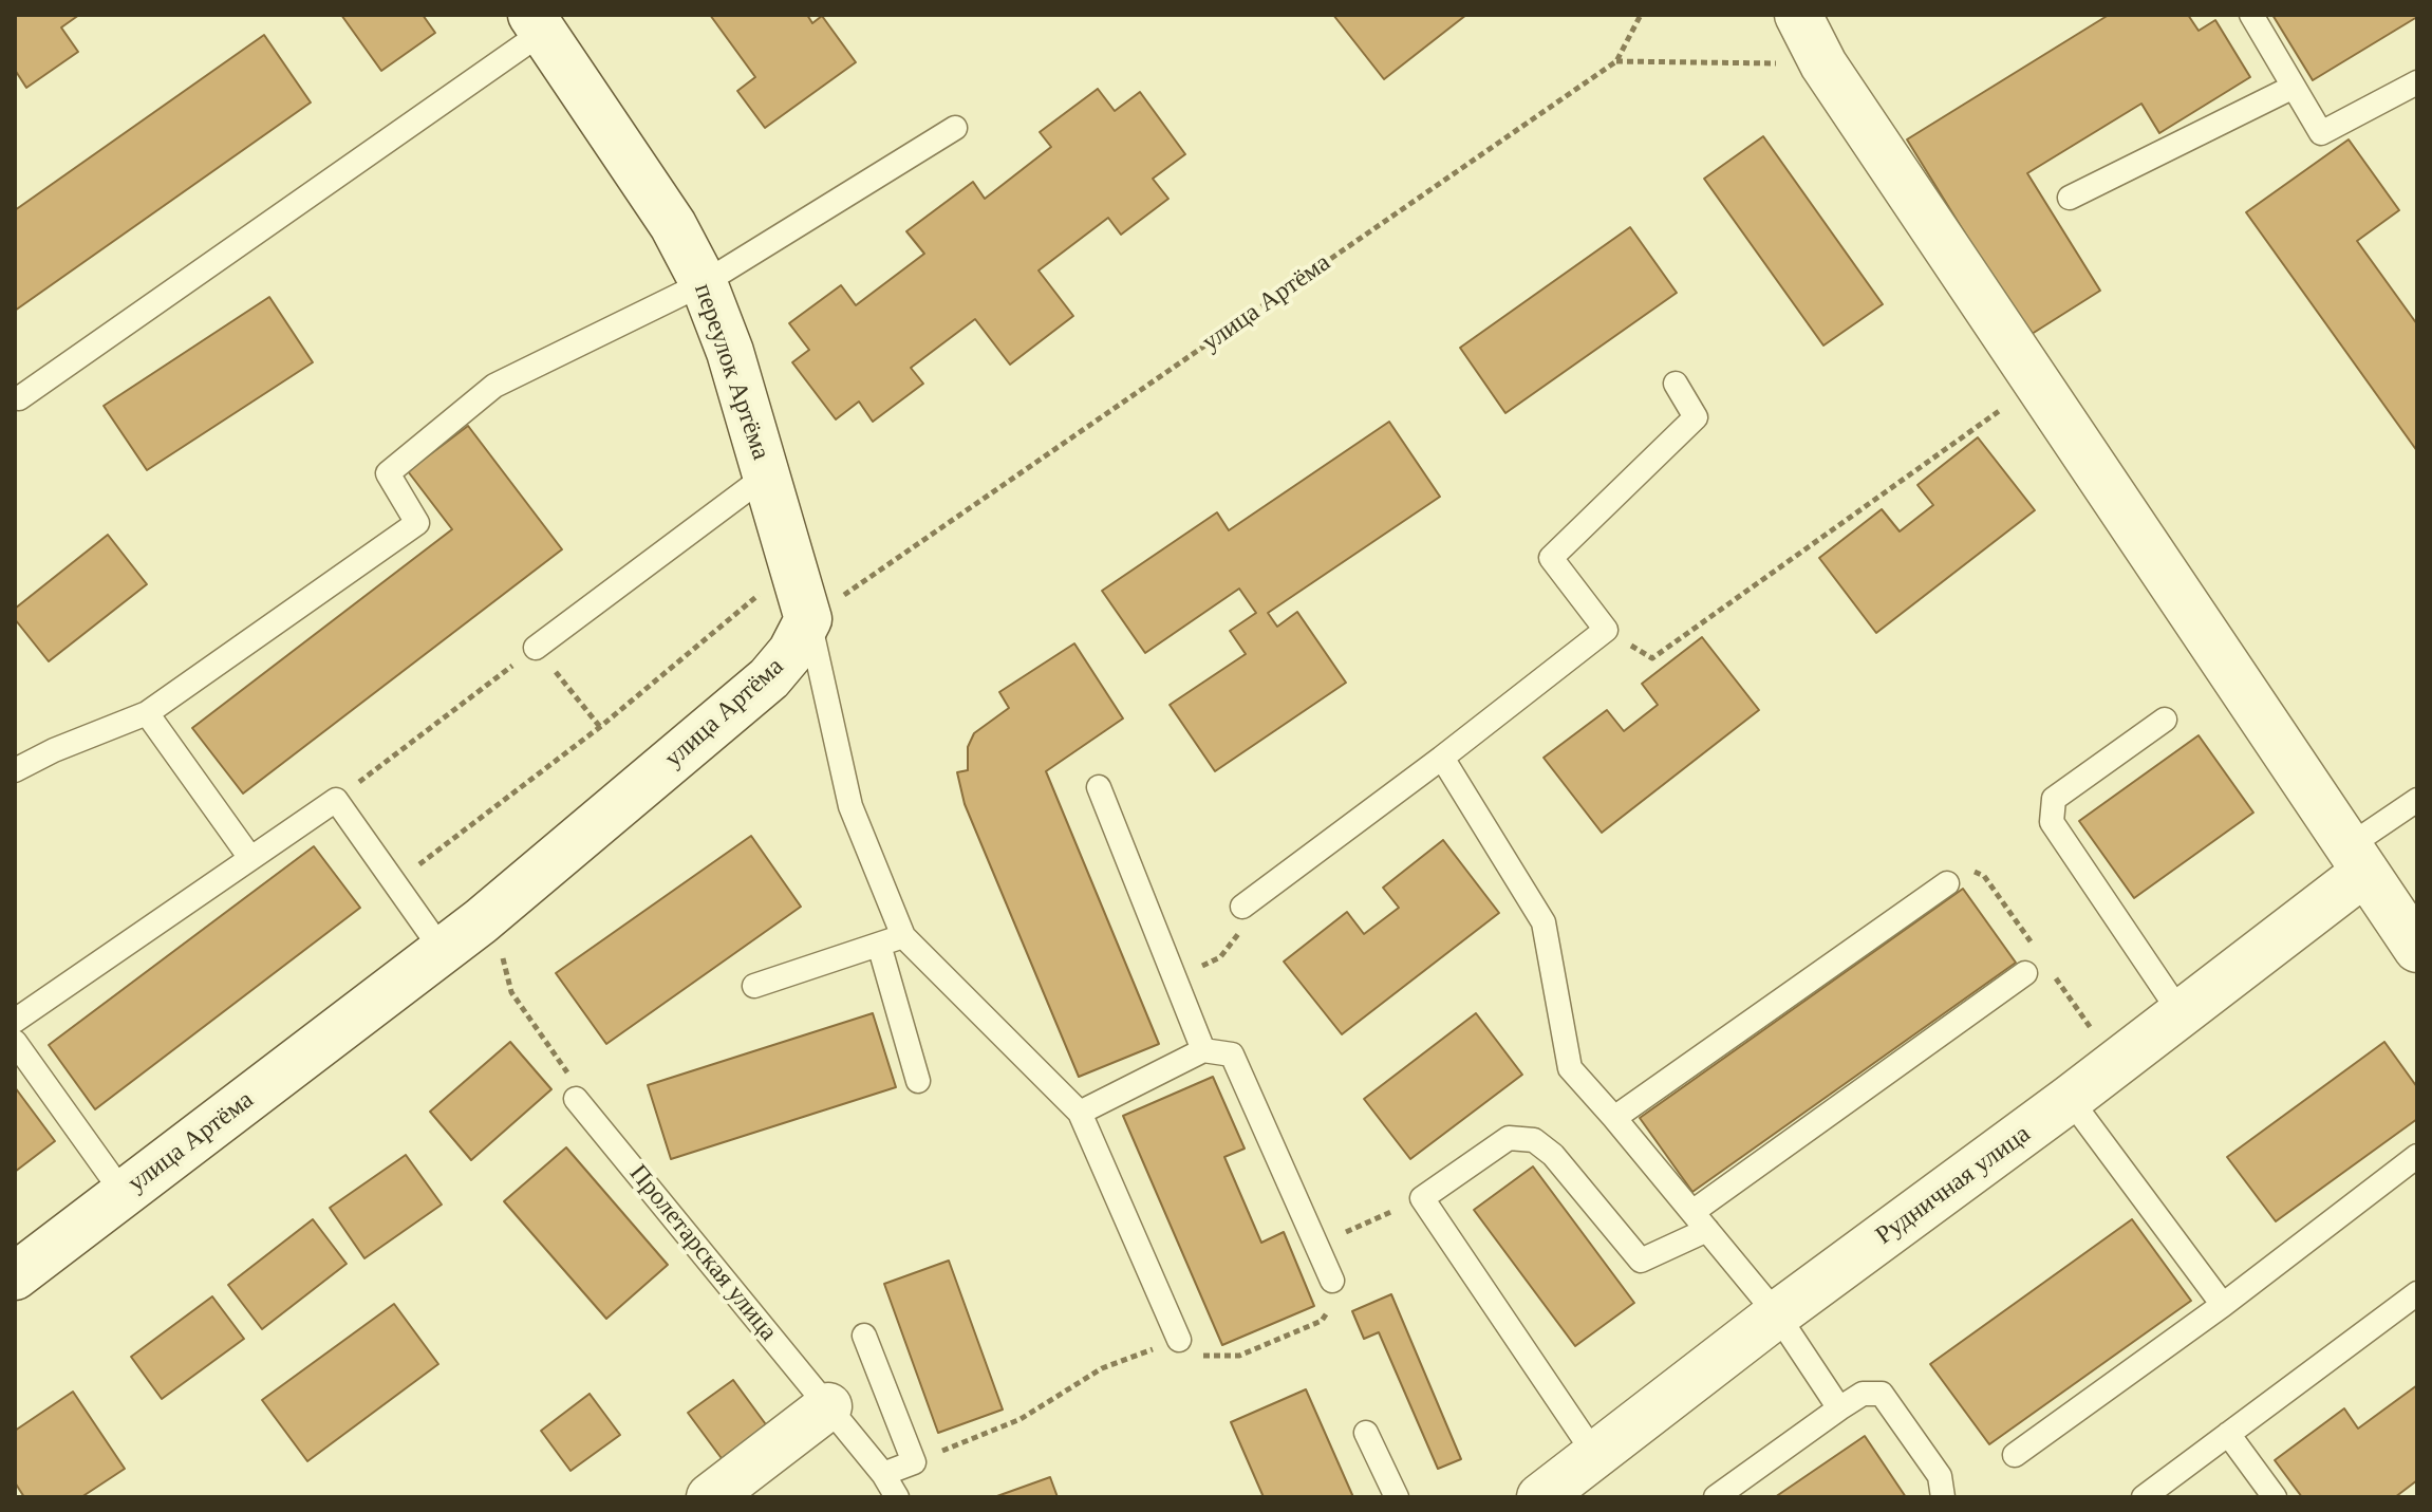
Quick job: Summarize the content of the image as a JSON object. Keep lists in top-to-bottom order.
{
  "streets": {
    "street": ["улица Артёма", "переулок Артёма", "Рудничная улица"],
    "lane": ["Пролетарская улица"]
  },
  "crossings": [
    ["улица Артёма", "переулок Артёма"]
  ]
}
